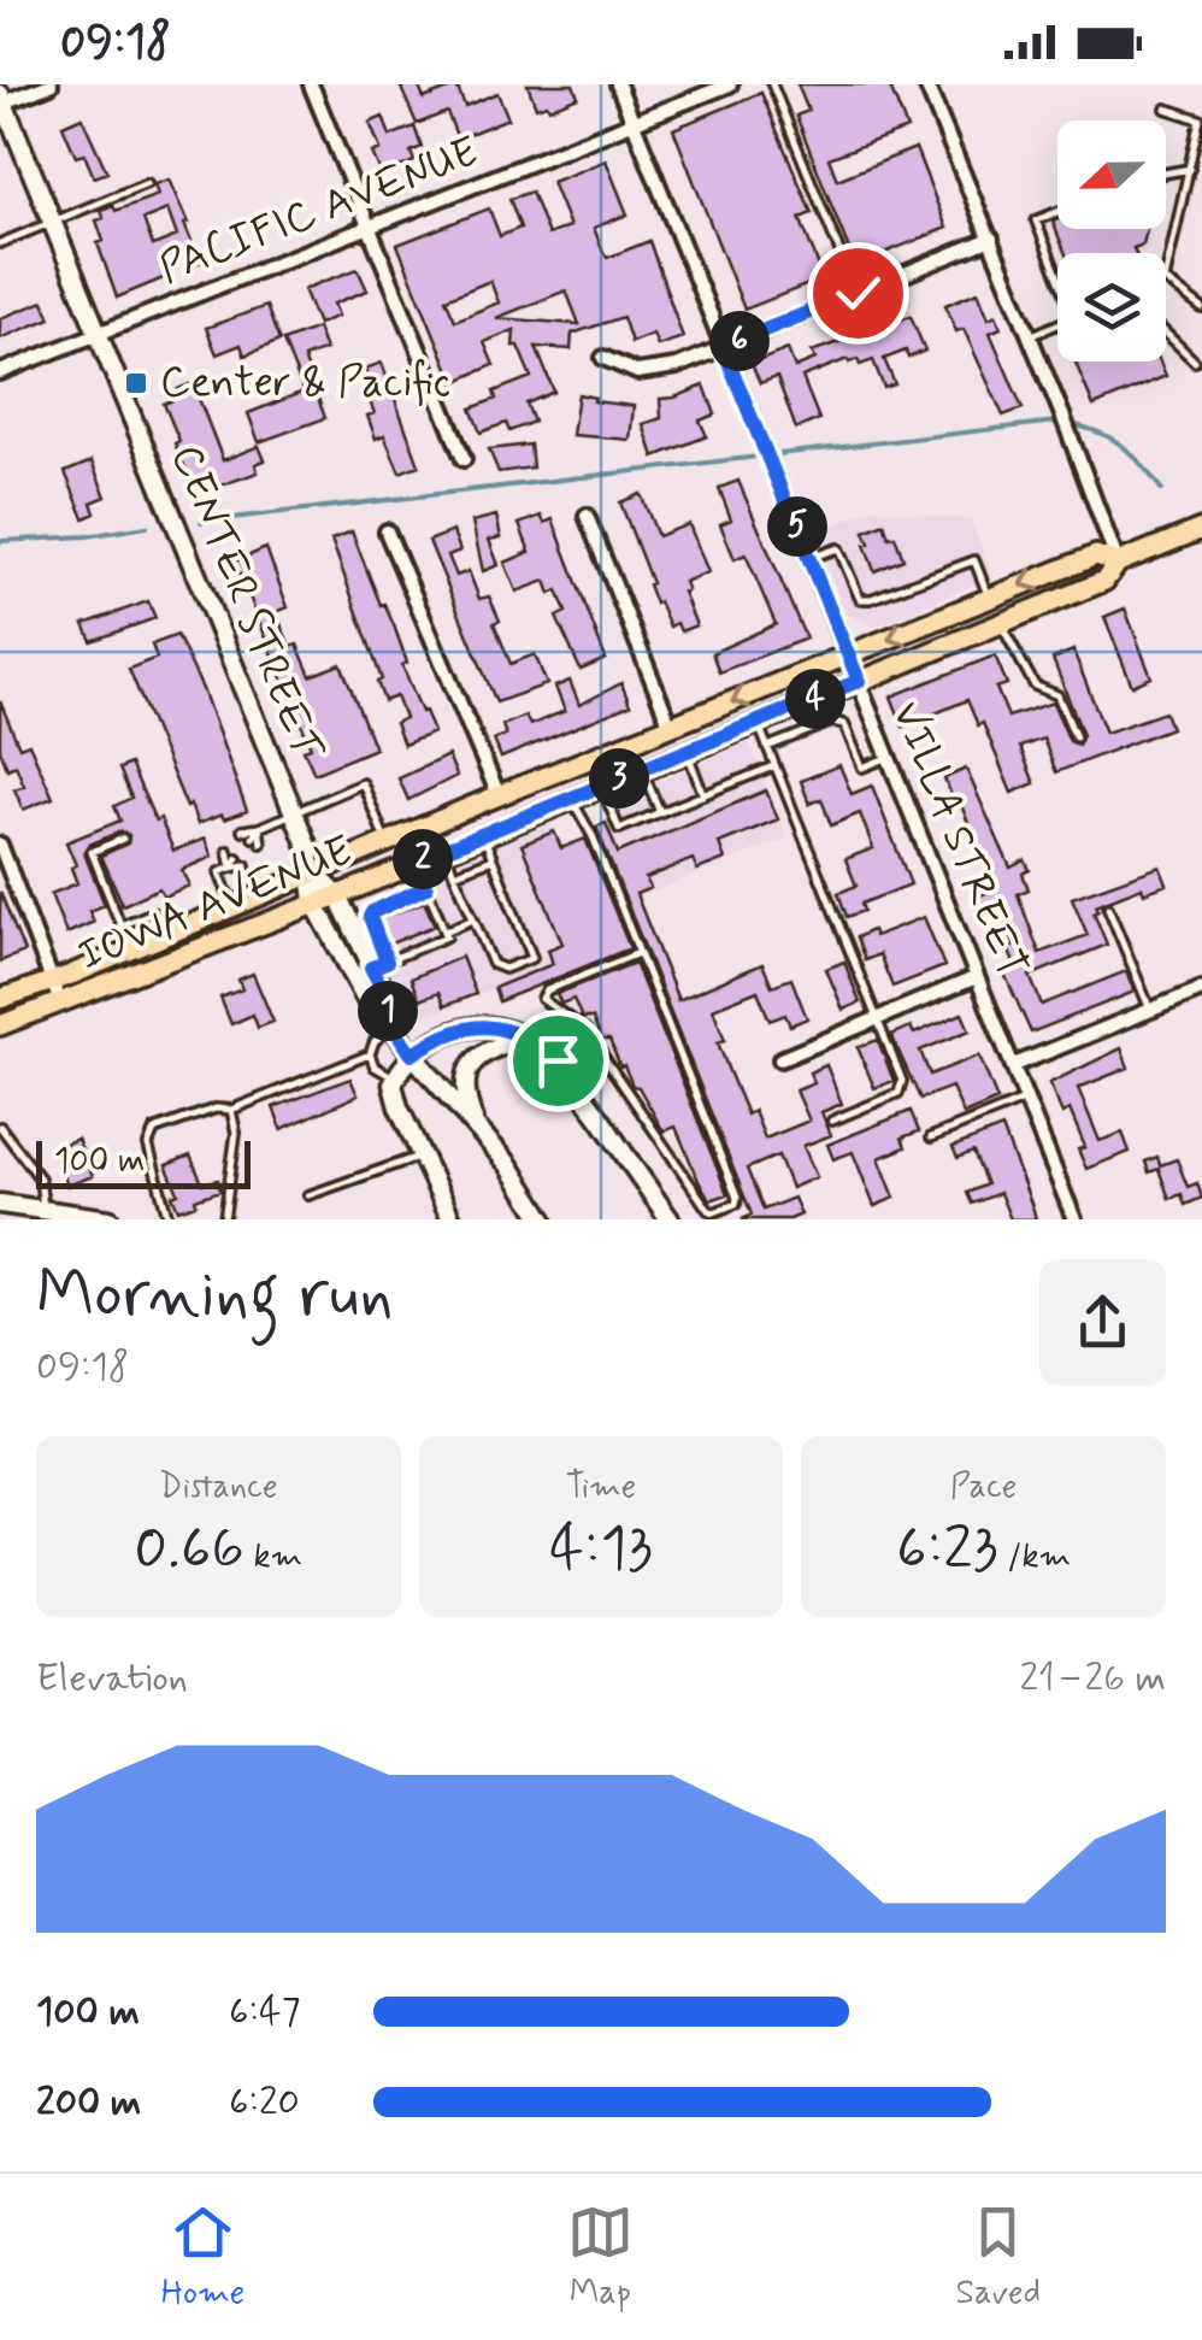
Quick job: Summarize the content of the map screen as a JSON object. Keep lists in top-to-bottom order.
{
  "streets": {
    "main road": ["CENTER STREET", "IOWA AVENUE"],
    "street": ["PACIFIC AVENUE", "VILLA STREET"]
  },
  "crossings": [
    ["PACIFIC AVENUE", "CENTER STREET"],
    ["PACIFIC AVENUE", "VILLA STREET"],
    ["CENTER STREET", "IOWA AVENUE"],
    ["VILLA STREET", "IOWA AVENUE"]
  ],
  "places": {
    "transit": ["Center & Pacific"]
  },
  "scale_bar": "100 m",
  "north": "left",
  "page": {
    "status": "09:18",
    "pins": [
      "6",
      "5",
      "4",
      "3",
      "2",
      "1"
    ],
    "scale": "100 m",
    "heading": ["Morning run", "09:18"],
    "stats": [
      ["Distance", "0.66 km"],
      ["Time", "4:13"],
      ["Pace", "6:23 /km"]
    ],
    "chart": ["Elevation", "21–26 m"],
    "list": [
      {
        "name": "100 m",
        "note": "6:47"
      },
      {
        "name": "200 m",
        "note": "6:20"
      }
    ],
    "tabs": ["Home", "Map", "Saved"]
  }
}
